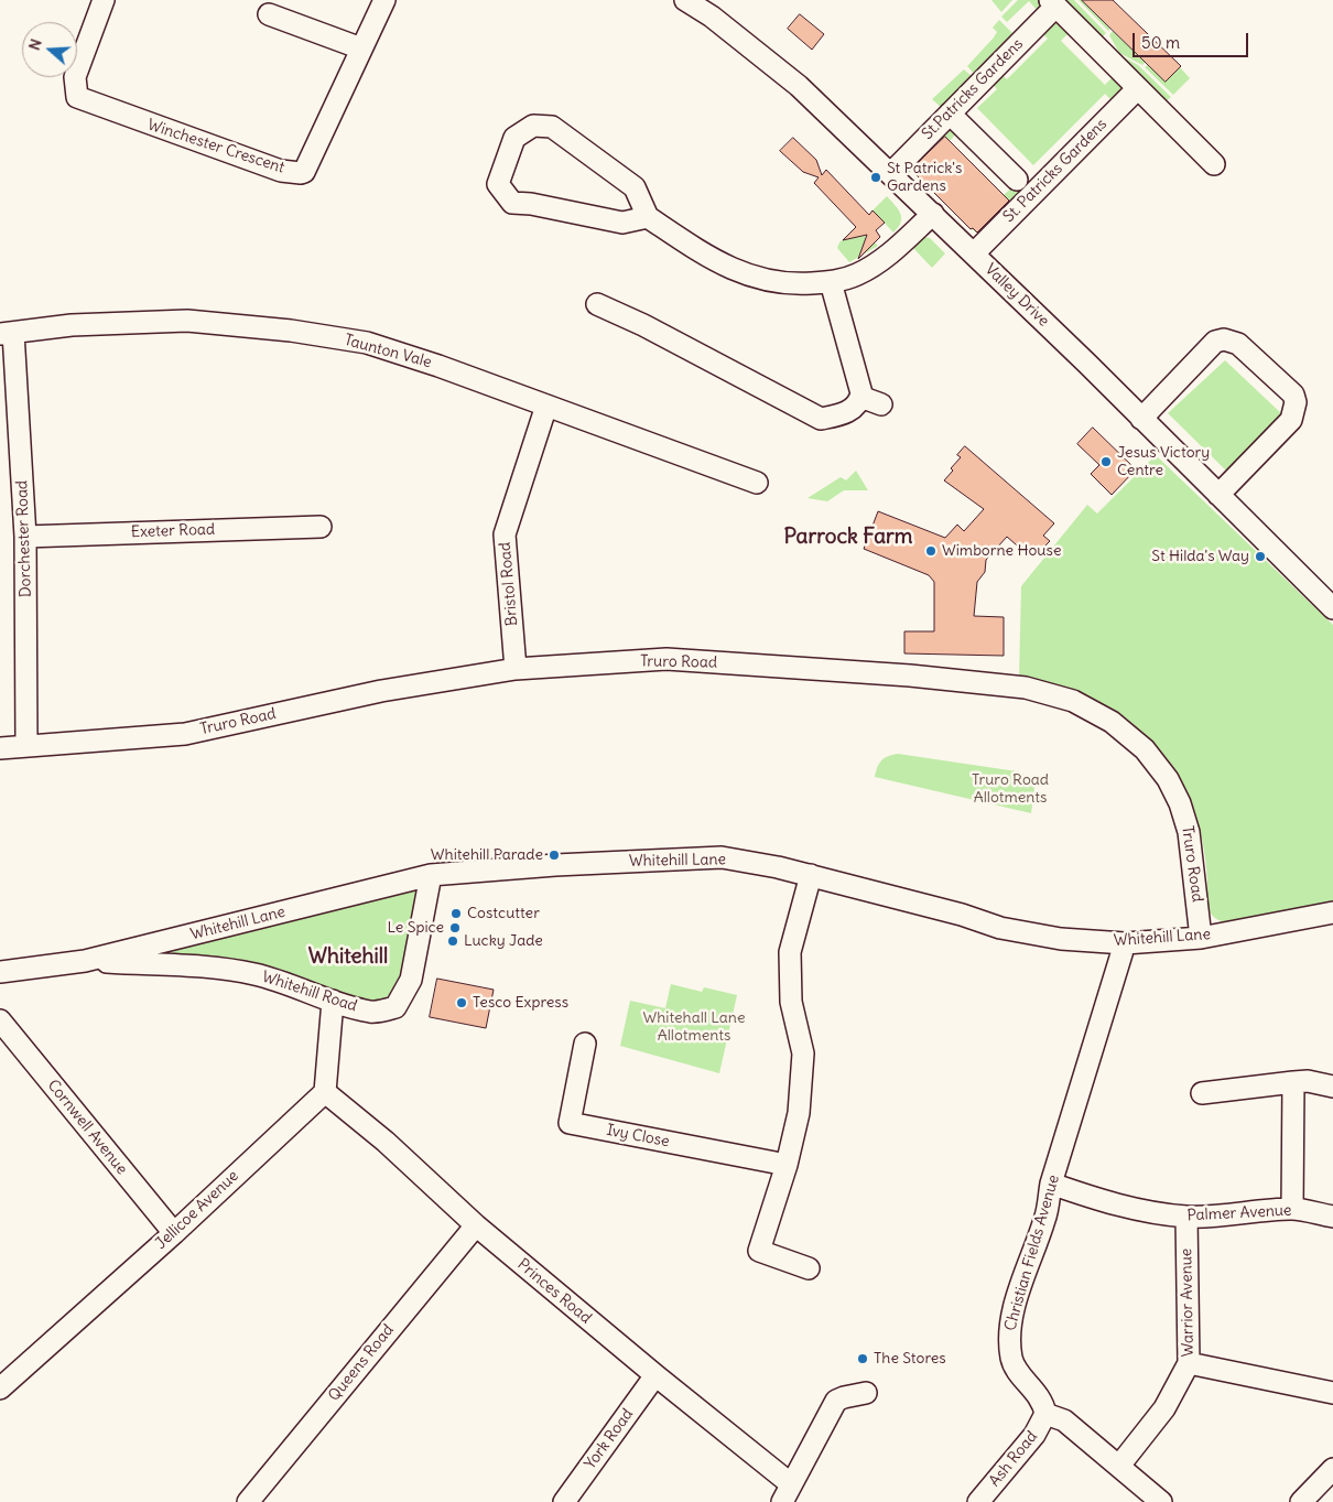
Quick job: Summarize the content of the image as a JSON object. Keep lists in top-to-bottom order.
{
  "streets": {
    "street": [
      "St.Patricks Gardens",
      "Winchester Crescent",
      "St. Patricks Gardens",
      "Valley Drive",
      "Taunton Vale",
      "Exeter Road",
      "Dorchester Road",
      "Bristol Road",
      "Truro Road",
      "Whitehill Lane",
      "Whitehill Road",
      "Cornwell Avenue",
      "Ivy Close",
      "Jellicoe Avenue",
      "Palmer Avenue",
      "Christian Fields Avenue",
      "Princes Road",
      "Warrior Avenue",
      "Queens Road",
      "York Road",
      "Ash Road"
    ]
  },
  "crossings": [
    ["St.Patricks Gardens", "Valley Drive"],
    ["St. Patricks Gardens", "Valley Drive"],
    ["Taunton Vale", "Dorchester Road"],
    ["Taunton Vale", "Bristol Road"],
    ["Exeter Road", "Dorchester Road"],
    ["Dorchester Road", "Truro Road"],
    ["Bristol Road", "Truro Road"],
    ["Truro Road", "Whitehill Lane"],
    ["Whitehill Lane", "Whitehill Road"],
    ["Whitehill Lane", "Christian Fields Avenue"],
    ["Cornwell Avenue", "Jellicoe Avenue"],
    ["Jellicoe Avenue", "Princes Road"],
    ["Palmer Avenue", "Christian Fields Avenue"],
    ["Palmer Avenue", "Warrior Avenue"],
    ["Christian Fields Avenue", "Ash Road"],
    ["Princes Road", "Queens Road"],
    ["Princes Road", "York Road"]
  ],
  "districts": ["Parrock Farm", "Whitehill"],
  "parks": ["Truro Road Allotments", "Whitehall Lane Allotments"],
  "places": [
    "St Patrick's Gardens",
    "Jesus Victory Centre",
    "Wimborne House",
    "St Hilda's Way",
    "Whitehill Parade",
    "Costcutter",
    "Le Spice",
    "Lucky Jade",
    "Tesco Express",
    "The Stores"
  ],
  "scale_bar": "50 m",
  "north": "left"
}
